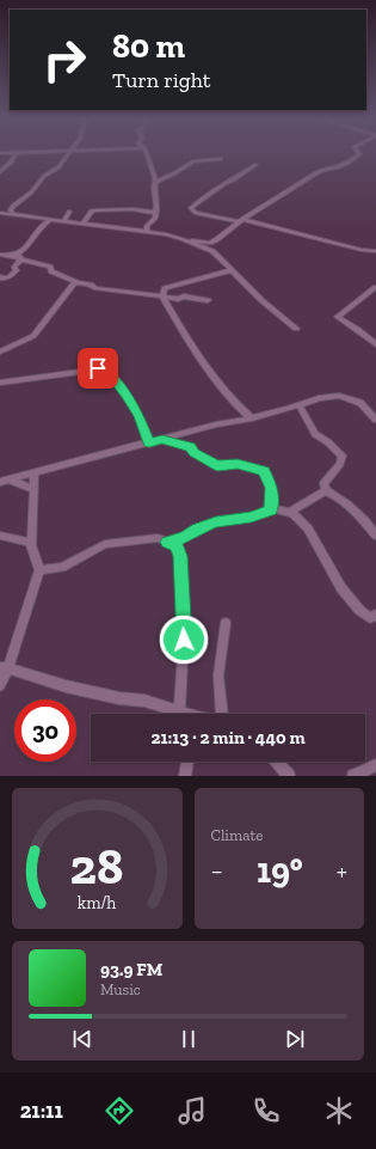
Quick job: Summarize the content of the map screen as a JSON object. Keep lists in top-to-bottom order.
{
  "page": {
    "turn": ["80 m", "Turn right"],
    "limit": "30",
    "trip": "21:13 · 2 min · 440 m",
    "tile": "Climate",
    "heat": ["−", "19°", "+"],
    "song": ["93.9 FM", "Music"],
    "tabs": "21:11",
    "gauge": ["28", "km/h"]
  }
}
